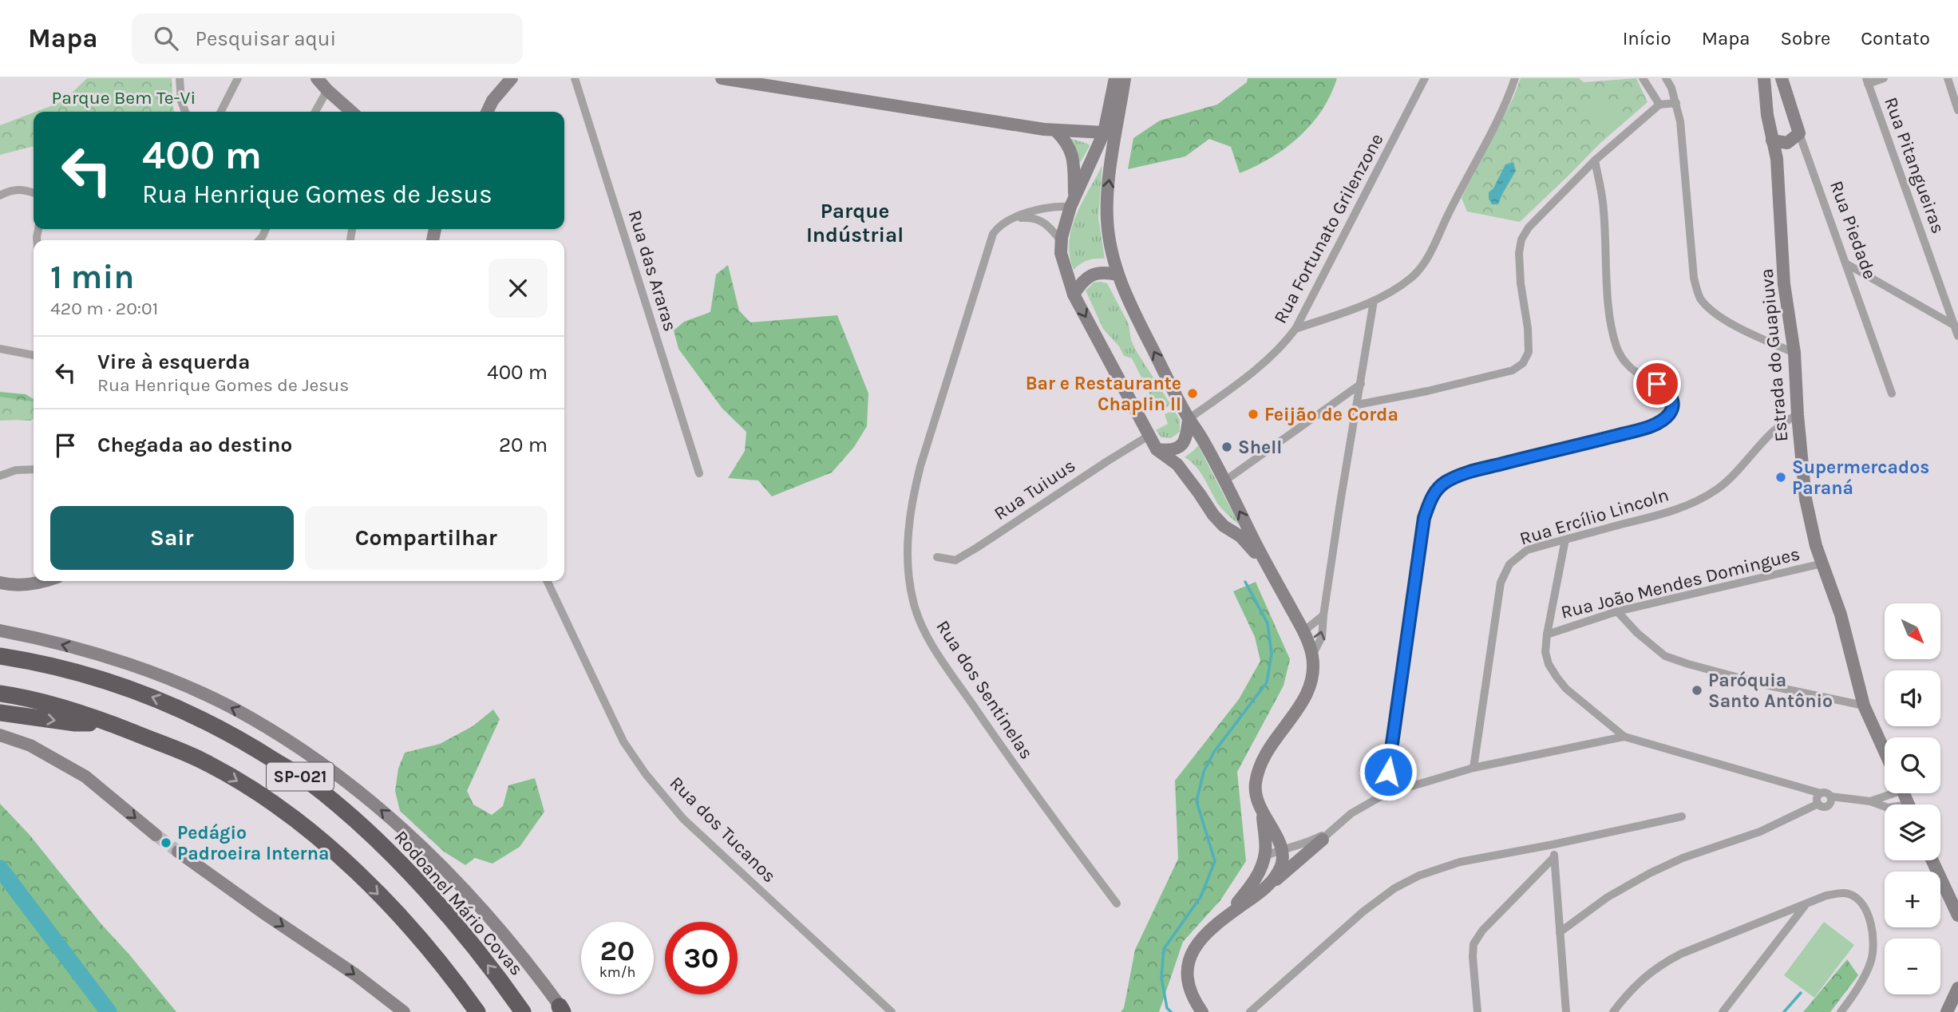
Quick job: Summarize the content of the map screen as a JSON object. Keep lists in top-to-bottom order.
{
  "streets": {
    "highway": ["SP-021", "Rodoanel Mário Covas"],
    "main road": ["Rua Piedade", "Estrada do Guapiuva"],
    "street": [
      "Rua Pitangueiras",
      "Rua Fortunato Grilenzone",
      "Rua das Araras",
      "Rua Tuiuus",
      "Rua Ercílio Lincoln",
      "Rua João Mendes Domingues",
      "Rua dos Sentinelas",
      "Rua dos Tucanos"
    ]
  },
  "crossings": [
    ["Rua Piedade", "Estrada do Guapiuva"],
    ["Estrada do Guapiuva", "Rua Ercílio Lincoln"],
    ["Estrada do Guapiuva", "Rua João Mendes Domingues"]
  ],
  "districts": ["Parque Indústrial"],
  "parks": ["Parque Bem Te-Vi"],
  "places": [
    "Bar e Restaurante Chaplin II",
    "Feijão de Corda",
    "Shell",
    "Supermercados Paraná",
    "Paróquia Santo Antônio",
    "Pedágio Padroeira Interna"
  ],
  "north": "bottom right",
  "page": {
    "header": "Mapa",
    "search": "Pesquisar aqui",
    "nav": [
      "Início",
      "Mapa",
      "Sobre",
      "Contato"
    ],
    "turn": ["400 m", "Rua Henrique Gomes de Jesus"],
    "heading": ["1 min", "420 m · 20:01"],
    "list": [
      {
        "name": "Vire à esquerda",
        "note": "Rua Henrique Gomes de Jesus",
        "value": "400 m"
      },
      {
        "name": "Chegada ao destino",
        "value": "20 m"
      }
    ],
    "buttons": ["Sair", "Compartilhar"],
    "map_buttons": ["+", "−"],
    "speed": "20 km/h",
    "limit": "30"
  }
}
